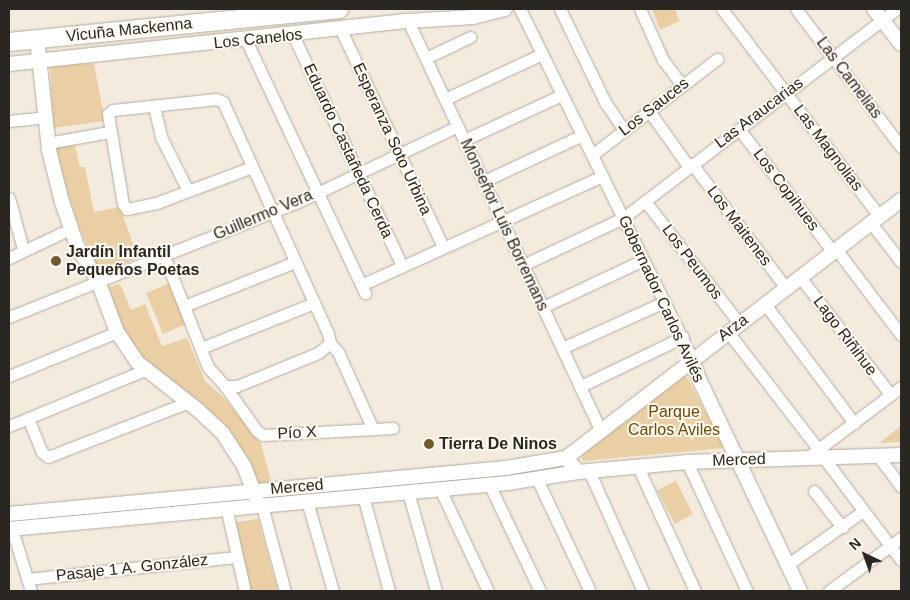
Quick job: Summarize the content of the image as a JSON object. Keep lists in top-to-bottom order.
{
  "streets": {
    "main road": ["Vicuña Mackenna"],
    "street": [
      "Los Canelos",
      "Las Camelias",
      "Los Sauces",
      "Las Araucarias",
      "Esperanza Soto Urbina",
      "Las Magnolias",
      "Eduardo Castañeda Cerda",
      "Los Copihues",
      "Guillermo Vera",
      "Monseñor Luis Borremans",
      "Los Maitenes",
      "Los Peumos",
      "Gobernador Carlos Avilés",
      "Arza",
      "Lago Riñihue",
      "Pío X",
      "Merced",
      "Pasaje 1 A. González"
    ]
  },
  "crossings": [
    ["Los Canelos", "Esperanza Soto Urbina"],
    ["Los Canelos", "Eduardo Castañeda Cerda"],
    ["Los Canelos", "Monseñor Luis Borremans"],
    ["Las Camelias", "Las Araucarias"],
    ["Los Sauces", "Los Maitenes"],
    ["Los Sauces", "Gobernador Carlos Avilés"],
    ["Las Araucarias", "Las Magnolias"],
    ["Las Araucarias", "Los Copihues"],
    ["Las Araucarias", "Monseñor Luis Borremans"],
    ["Las Araucarias", "Los Maitenes"],
    ["Las Araucarias", "Los Peumos"],
    ["Las Araucarias", "Gobernador Carlos Avilés"],
    ["Esperanza Soto Urbina", "Guillermo Vera"],
    ["Las Magnolias", "Arza"],
    ["Eduardo Castañeda Cerda", "Guillermo Vera"],
    ["Los Copihues", "Arza"],
    ["Guillermo Vera", "Monseñor Luis Borremans"],
    ["Monseñor Luis Borremans", "Arza"],
    ["Los Maitenes", "Arza"],
    ["Los Peumos", "Arza"],
    ["Los Peumos", "Merced"],
    ["Gobernador Carlos Avilés", "Arza"],
    ["Gobernador Carlos Avilés", "Merced"],
    ["Arza", "Lago Riñihue"],
    ["Arza", "Merced"]
  ],
  "parks": ["Parque Carlos Aviles"],
  "places": ["Jardín Infantil Pequeños Poetas", "Tierra De Ninos"],
  "north": "top left"
}
